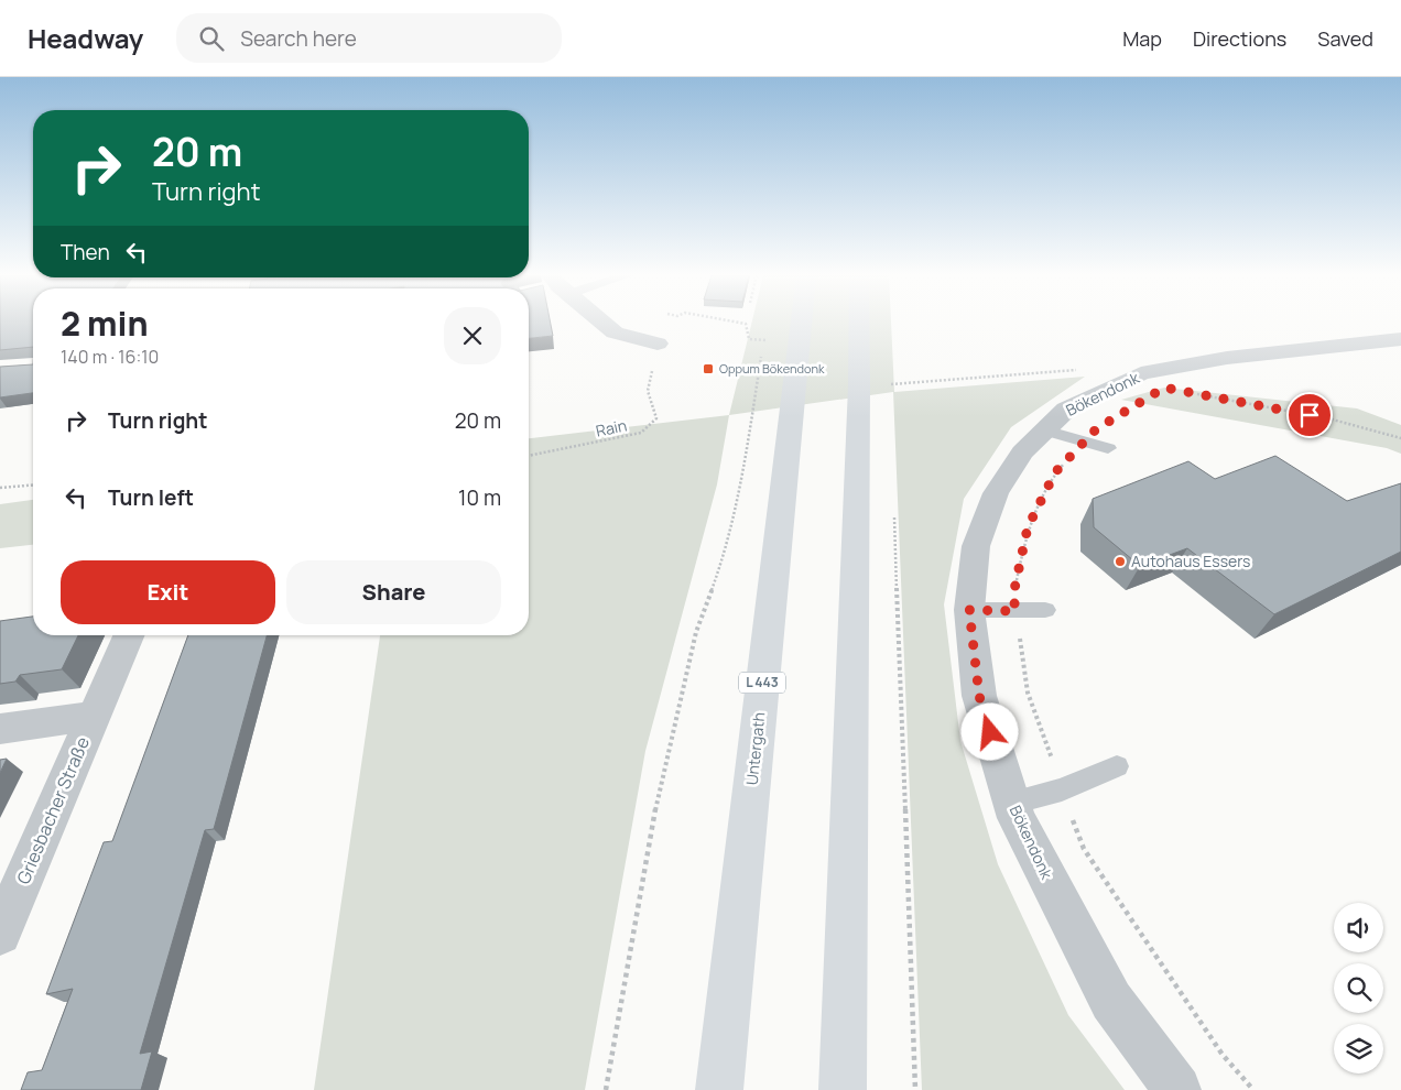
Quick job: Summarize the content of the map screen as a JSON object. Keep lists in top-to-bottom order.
{
  "streets": {
    "main road": ["L 443", "Untergath"],
    "street": ["Bökendonk", "Griesbacher Straße"],
    "path": ["Rain"]
  },
  "places": {
    "transit": ["Oppum Bökendonk"],
    "other": ["Autohaus Essers"]
  },
  "page": {
    "header": "Headway",
    "search": "Search here",
    "nav": ["Map", "Directions", "Saved"],
    "turn": ["20 m", "Turn right"],
    "then": "Then",
    "heading": ["2 min", "140 m · 16:10"],
    "list": [
      {
        "name": "Turn right",
        "value": "20 m"
      },
      {
        "name": "Turn left",
        "value": "10 m"
      }
    ],
    "buttons": ["Exit", "Share"]
  }
}
